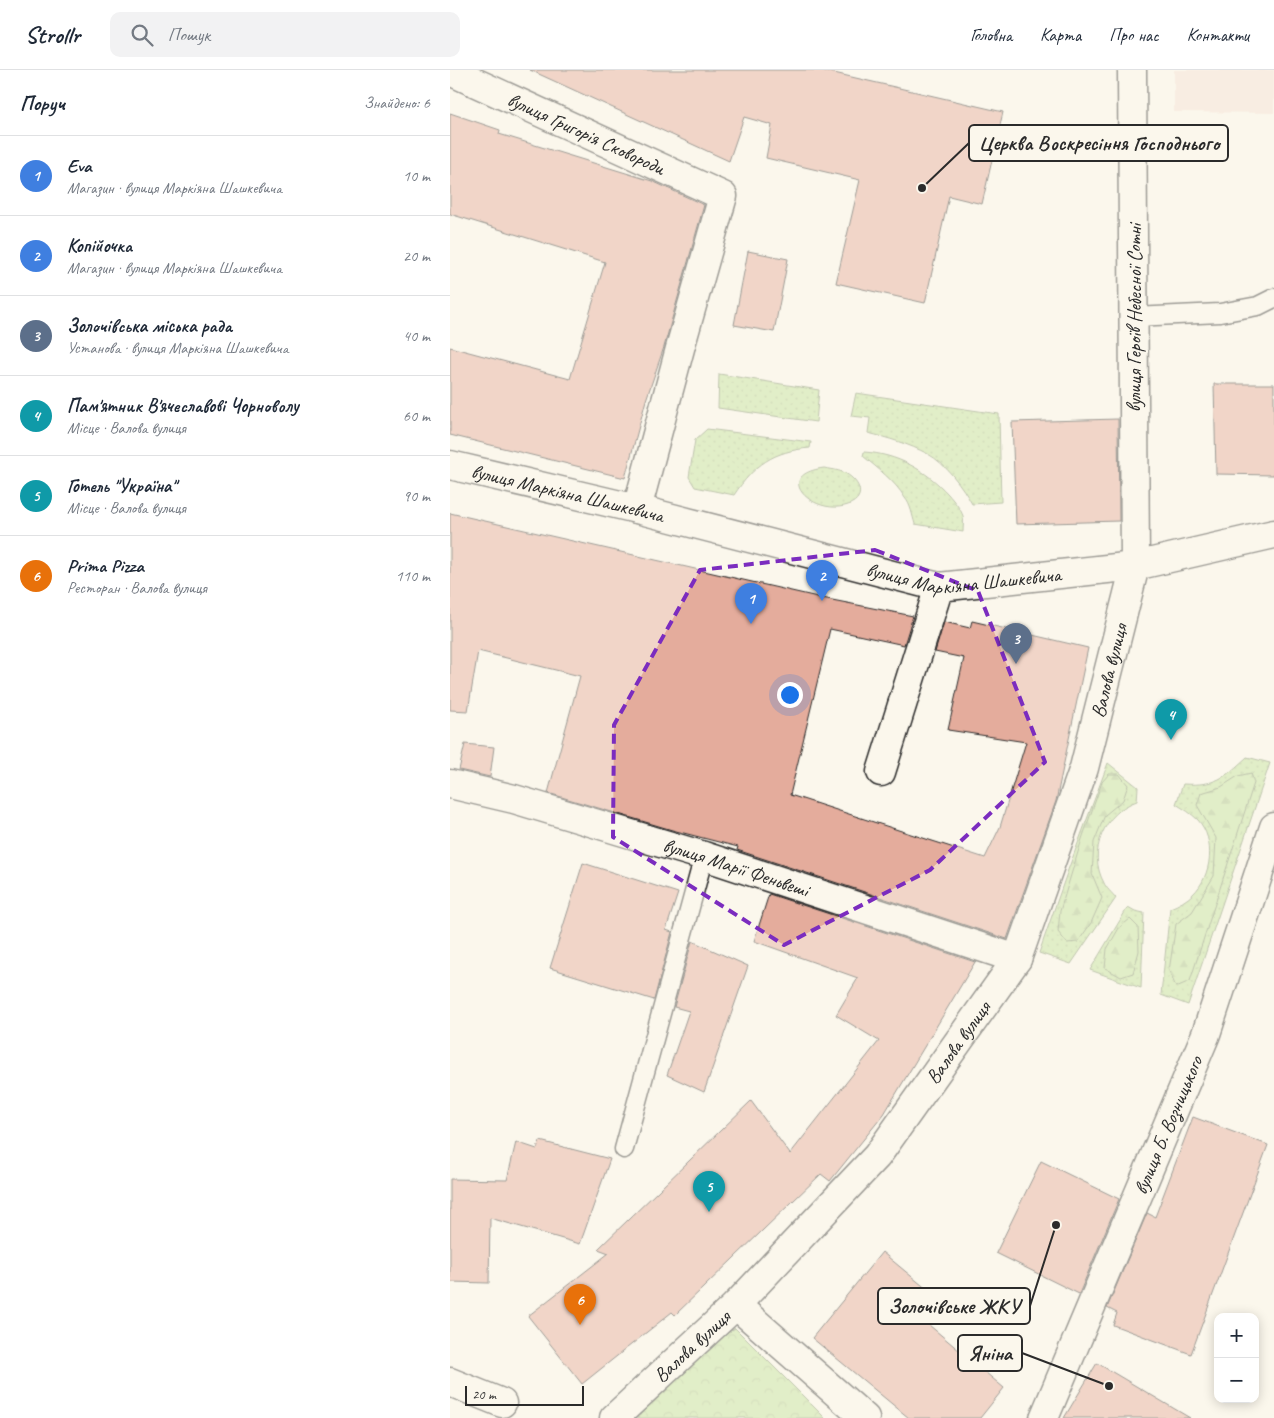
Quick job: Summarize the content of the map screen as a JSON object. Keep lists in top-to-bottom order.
{
  "streets": {
    "street": [
      "вулиця Григорія Сковороди",
      "вулиця Героїв Небесної Сотні",
      "вулиця Маркіяна Шашкевича",
      "Валова вулиця",
      "вулиця Марії Феньвеші",
      "вулиця Б. Возницького"
    ]
  },
  "crossings": [
    ["вулиця Григорія Сковороди", "вулиця Маркіяна Шашкевича"],
    ["вулиця Героїв Небесної Сотні", "вулиця Маркіяна Шашкевича"],
    ["вулиця Героїв Небесної Сотні", "Валова вулиця"],
    ["вулиця Маркіяна Шашкевича", "Валова вулиця"],
    ["Валова вулиця", "вулиця Марії Феньвеші"]
  ],
  "places": ["Церква Воскресіння Господнього", "Золочівське ЖКУ", "Яніна"],
  "scale_bar": "20 m",
  "page": {
    "header": "Strollr",
    "search": "Пошук",
    "nav": [
      "Головна",
      "Карта",
      "Про нас",
      "Контакти"
    ],
    "heading": ["Поруч", "Знайдено: 6"],
    "list": [
      {
        "mark": "1",
        "name": "Eva",
        "note": "Магазин · вулиця Маркіяна Шашкевича",
        "value": "10 m"
      },
      {
        "mark": "2",
        "name": "Копійочка",
        "note": "Магазин · вулиця Маркіяна Шашкевича",
        "value": "20 m"
      },
      {
        "mark": "3",
        "name": "Золочівська міська рада",
        "note": "Установа · вулиця Маркіяна Шашкевича",
        "value": "40 m"
      },
      {
        "mark": "4",
        "name": "Пам'ятник В'ячеславові Чорноволу",
        "note": "Місце · Валова вулиця",
        "value": "60 m"
      },
      {
        "mark": "5",
        "name": "Готель \"Україна\"",
        "note": "Місце · Валова вулиця",
        "value": "90 m"
      },
      {
        "mark": "6",
        "name": "Prima Pizza",
        "note": "Ресторан · Валова вулиця",
        "value": "110 m"
      }
    ],
    "pins": [
      "2",
      "1",
      "3",
      "4",
      "5",
      "6"
    ],
    "map_buttons": ["+", "−"],
    "scale": "20 m"
  }
}
